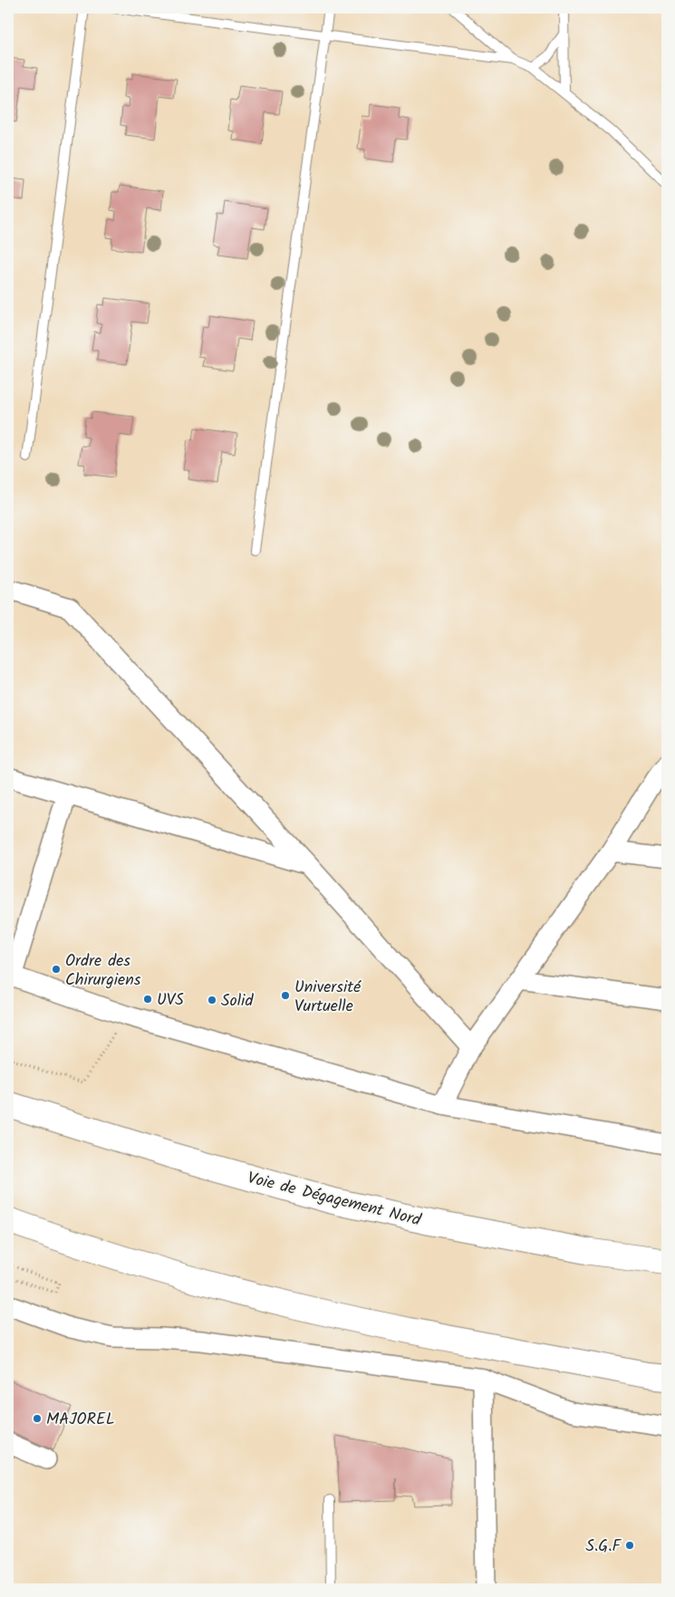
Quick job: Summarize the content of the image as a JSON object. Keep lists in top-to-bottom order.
{
  "streets": {
    "highway": ["Voie de Dégagement Nord"]
  },
  "places": [
    "Ordre des Chirurgiens",
    "Université Vurtuelle",
    "UVS",
    "Solid",
    "MAJOREL",
    "S.G.F"
  ]
}
